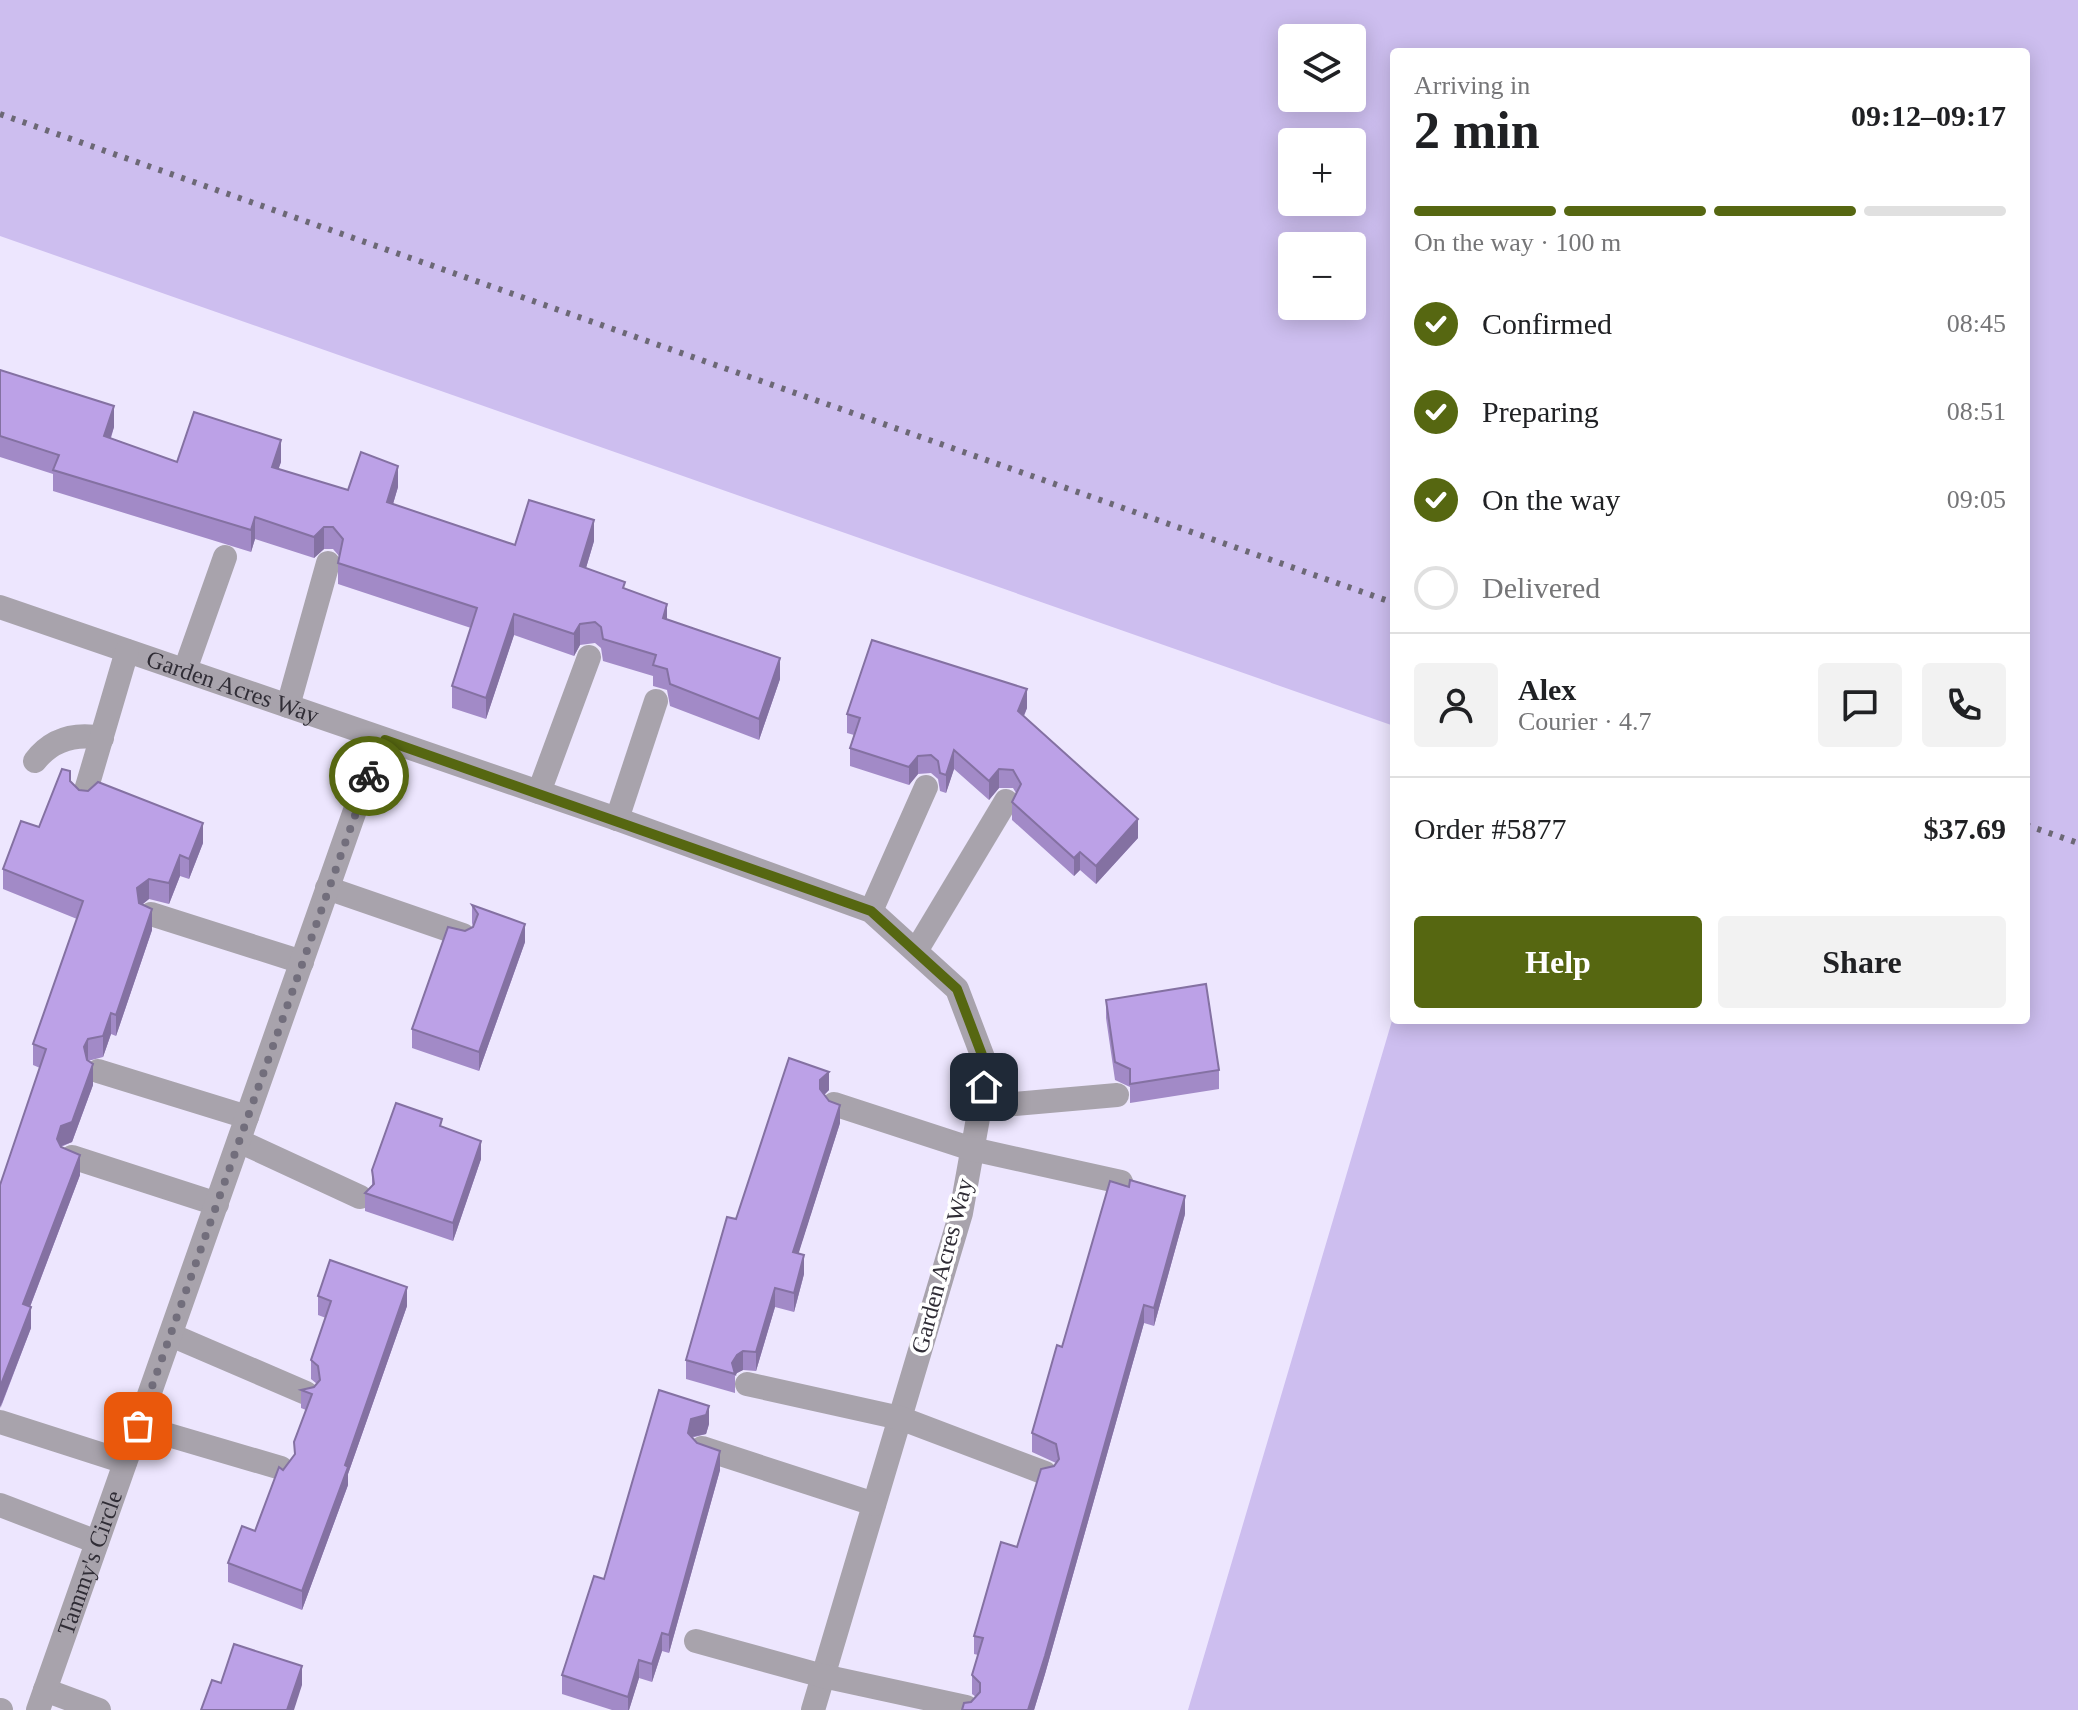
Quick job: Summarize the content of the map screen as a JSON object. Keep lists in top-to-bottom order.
{
  "streets": {
    "street": ["Garden Acres Way", "Tammy's Circle"]
  },
  "crossings": [
    ["Garden Acres Way", "Tammy's Circle"]
  ],
  "page": {
    "map_buttons": ["+", "−"],
    "heading": ["2 min", "Arriving in", "09:12–09:17"],
    "panel": [
      "Alex",
      "Courier · 4.7",
      "Order #5877",
      "$37.69"
    ],
    "bar": "On the way · 100 m",
    "list": [
      ["Confirmed", "08:45"],
      ["Preparing", "08:51"],
      ["On the way", "09:05"],
      "Delivered"
    ],
    "buttons": ["Help", "Share"]
  }
}
